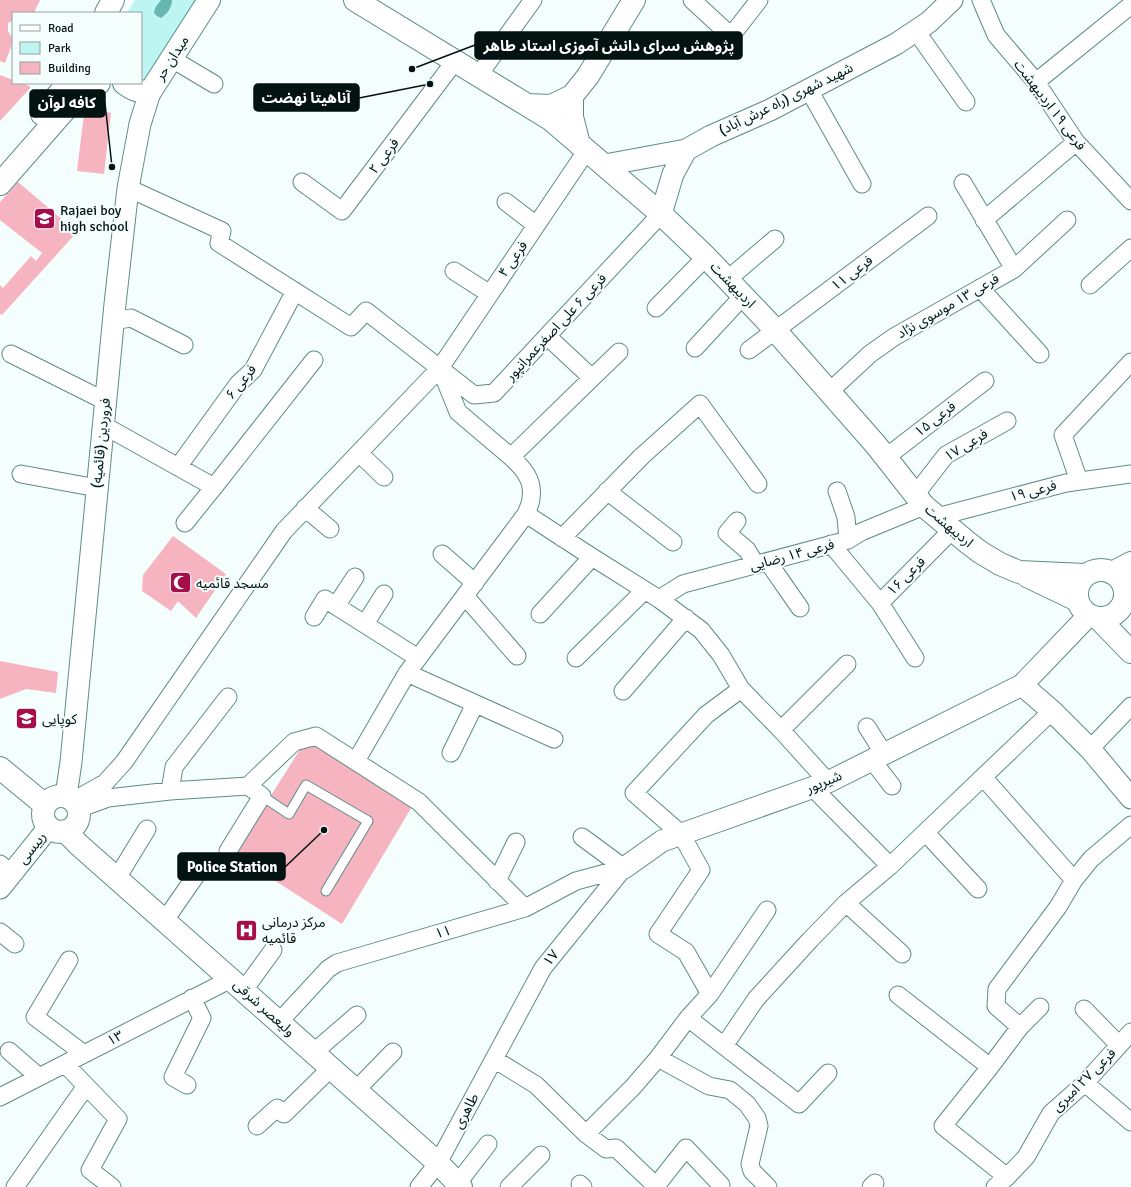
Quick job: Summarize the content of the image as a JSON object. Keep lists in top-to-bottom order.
{
  "streets": {
    "main road": ["میدان حر", "اردیبهشت", "ولیعصر شرقی"],
    "street": [
      "شهید شهری (راه عرش آباد)",
      "فرعی ۱۹ اردیبهشت",
      "فرعی ۲",
      "فرعی ۴",
      "فرعی ۱۱",
      "فرعی ۱‍۳ موسوی نژاد",
      "فرعی ۶ علی اصغرعمرانپور",
      "فرعی ۶",
      "فرعی ۱۵",
      "فروردین (قائمیه)",
      "فرعی ۱۷",
      "فرعی ۱۹",
      "فرعی ۱۴ رضایی",
      "فرعی ۱۶",
      "شیرپور",
      "رییسی",
      "۱۱",
      "۱۷",
      "۱۳",
      "فرعی ۲۷ امیری",
      "طاهری"
    ]
  },
  "crossings": [
    ["شهید شهری (راه عرش آباد)", "اردیبهشت"],
    ["فرعی ۲", "اردیبهشت"],
    ["فرعی ۴", "اردیبهشت"],
    ["فرعی ۴", "فرعی ۶ علی اصغرعمرانپور"],
    ["فرعی ۴", "فروردین (قائمیه)"],
    ["فرعی ۴", "رییسی"],
    ["فرعی ۴", "ولیعصر شرقی"],
    ["فرعی ۱۱", "اردیبهشت"],
    ["اردیبهشت", "فرعی ۱‍۳ موسوی نژاد"],
    ["اردیبهشت", "فرعی ۶ علی اصغرعمرانپور"],
    ["اردیبهشت", "فرعی ۱۵"],
    ["اردیبهشت", "فرعی ۱۷"],
    ["اردیبهشت", "فرعی ۱۹"],
    ["اردیبهشت", "فرعی ۱۴ رضایی"],
    ["اردیبهشت", "فرعی ۱۶"],
    ["اردیبهشت", "شیرپور"],
    ["فرعی ۶ علی اصغرعمرانپور", "فرعی ۶"],
    ["فروردین (قائمیه)", "رییسی"],
    ["فروردین (قائمیه)", "ولیعصر شرقی"],
    ["فرعی ۱۷", "فرعی ۱۹"],
    ["فرعی ۱۷", "فرعی ۱۴ رضایی"],
    ["فرعی ۱۷", "فرعی ۱۶"],
    ["فرعی ۱۹", "فرعی ۱۴ رضایی"],
    ["فرعی ۱۹", "فرعی ۱۶"],
    ["فرعی ۱۴ رضایی", "فرعی ۱۶"],
    ["شیرپور", "۱۱"],
    ["شیرپور", "۱۷"],
    ["رییسی", "ولیعصر شرقی"],
    ["۱۱", "۱۷"],
    ["۱۱", "ولیعصر شرقی"],
    ["۱۷", "طاهری"],
    ["ولیعصر شرقی", "۱۳"],
    ["ولیعصر شرقی", "طاهری"]
  ],
  "places": {
    "other": [
      "پژوهش سرای دانش آموزی استاد طاهر",
      "آناهیتا نهضت",
      "کافه لوآن",
      "Police Station"
    ],
    "school or university": ["Rajaei boy high school", "کوپایی"],
    "mosque": ["مسجد قائمیه"],
    "hospital": ["مرکز درمانی قائمیه"]
  },
  "legend": ["Road", "Park", "Building"]
}
